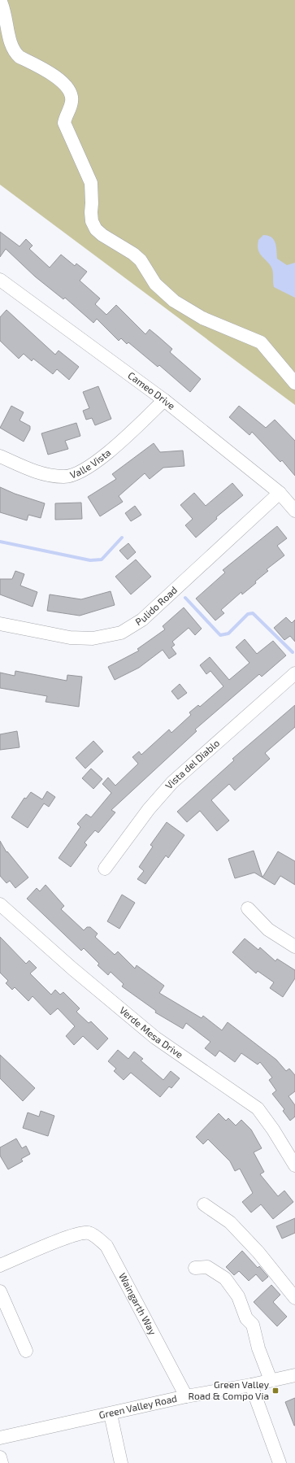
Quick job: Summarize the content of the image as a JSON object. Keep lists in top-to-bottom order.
{
  "streets": {
    "street": [
      "Cameo Drive",
      "Valle Vista",
      "Pulido Road",
      "Vista del Diablo",
      "Verde Mesa Drive",
      "Waingarth Way",
      "Green Valley Road"
    ]
  },
  "crossings": [
    ["Cameo Drive", "Valle Vista"],
    ["Cameo Drive", "Pulido Road"],
    ["Waingarth Way", "Green Valley Road"]
  ],
  "places": {
    "transit": ["Green Valley Road & Compo Via"]
  }
}
